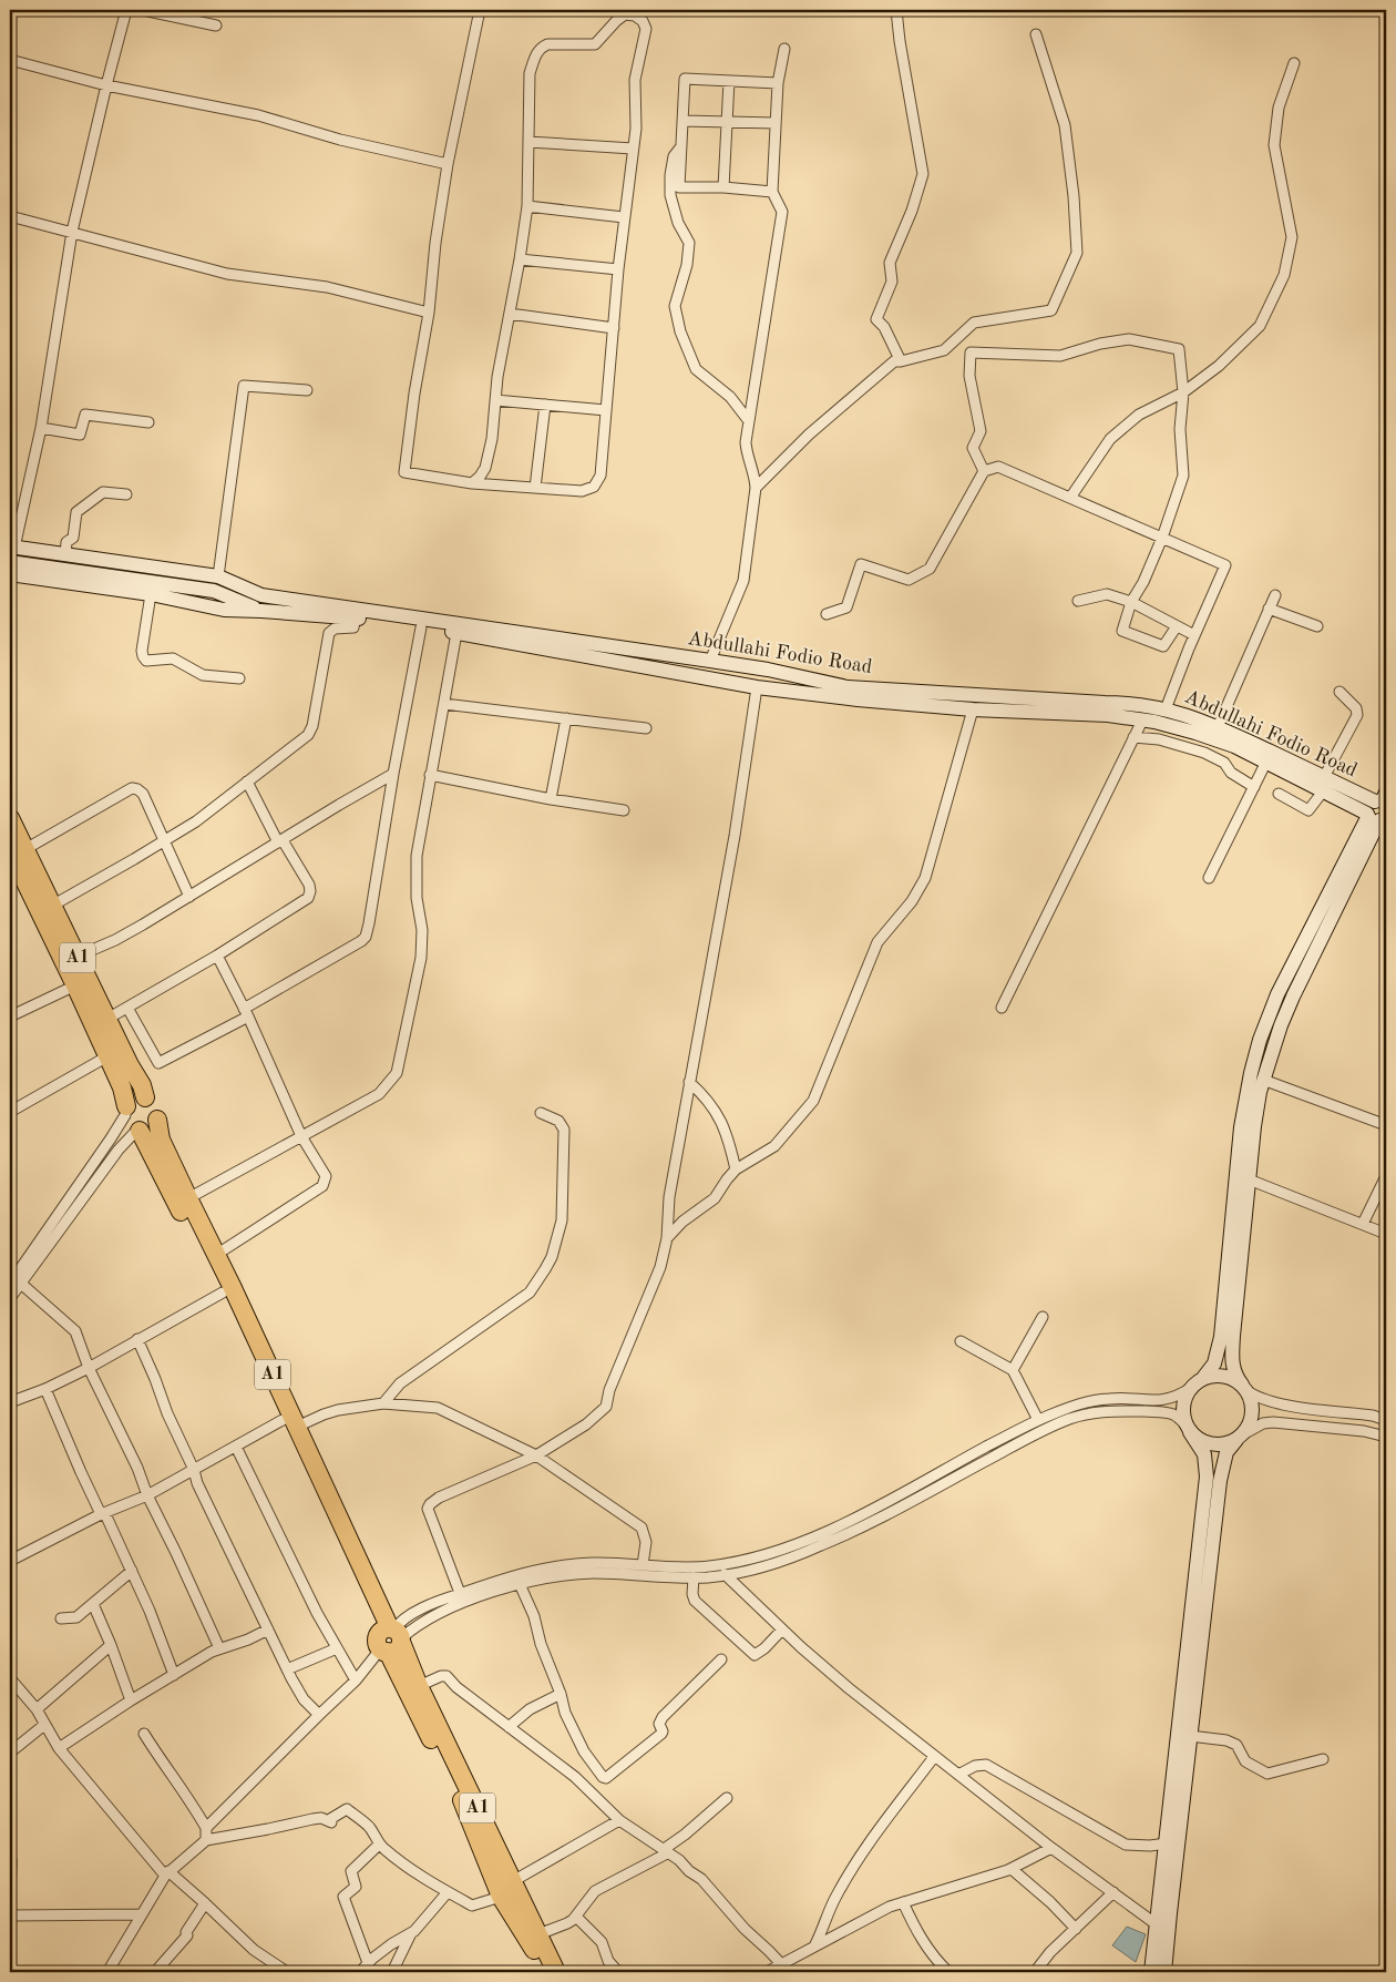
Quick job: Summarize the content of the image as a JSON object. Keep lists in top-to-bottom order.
{
  "streets": {
    "highway": ["A1"],
    "main road": ["Abdullahi Fodio Road"]
  }
}
